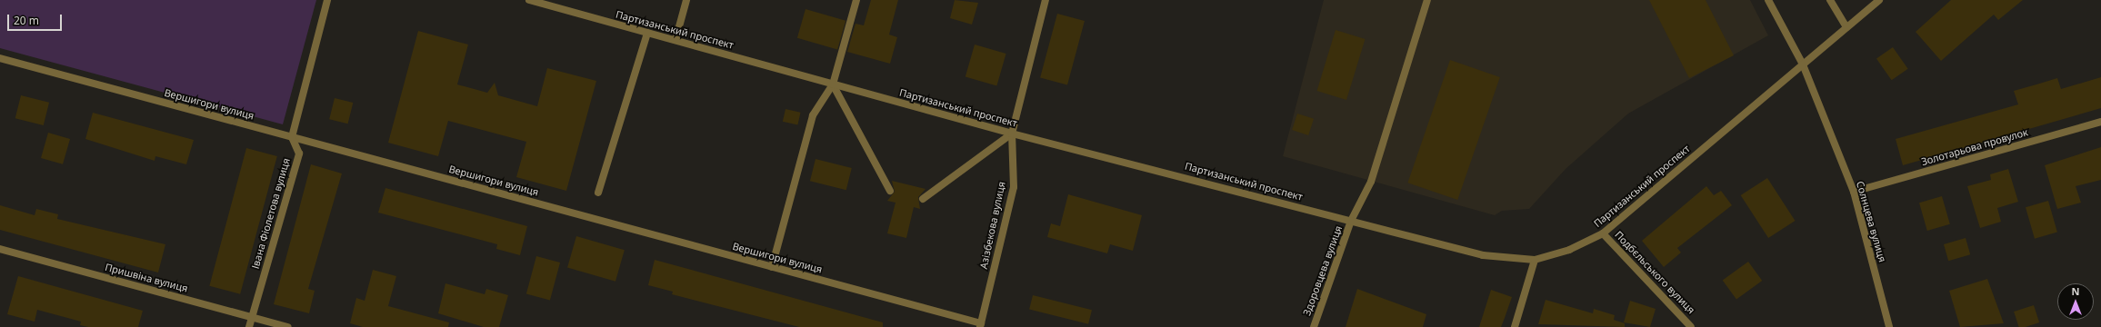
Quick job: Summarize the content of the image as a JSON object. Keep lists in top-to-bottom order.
{
  "streets": {
    "street": [
      "Партизанський проспект",
      "Вершигори вулиця",
      "Золотарьова провулок",
      "Івана Фіолетова вулиця",
      "Солнцева вулиця",
      "Азізбекова вулиця",
      "Здоровцева вулиця",
      "Подбєльського вулиця",
      "Пришвіна вулиця"
    ]
  },
  "crossings": [
    ["Партизанський проспект", "Солнцева вулиця"],
    ["Партизанський проспект", "Азізбекова вулиця"],
    ["Партизанський проспект", "Здоровцева вулиця"],
    ["Партизанський проспект", "Подбєльського вулиця"],
    ["Вершигори вулиця", "Івана Фіолетова вулиця"],
    ["Вершигори вулиця", "Азізбекова вулиця"],
    ["Золотарьова провулок", "Солнцева вулиця"],
    ["Івана Фіолетова вулиця", "Пришвіна вулиця"]
  ],
  "scale_bar": "20 m",
  "north": "top"
}
